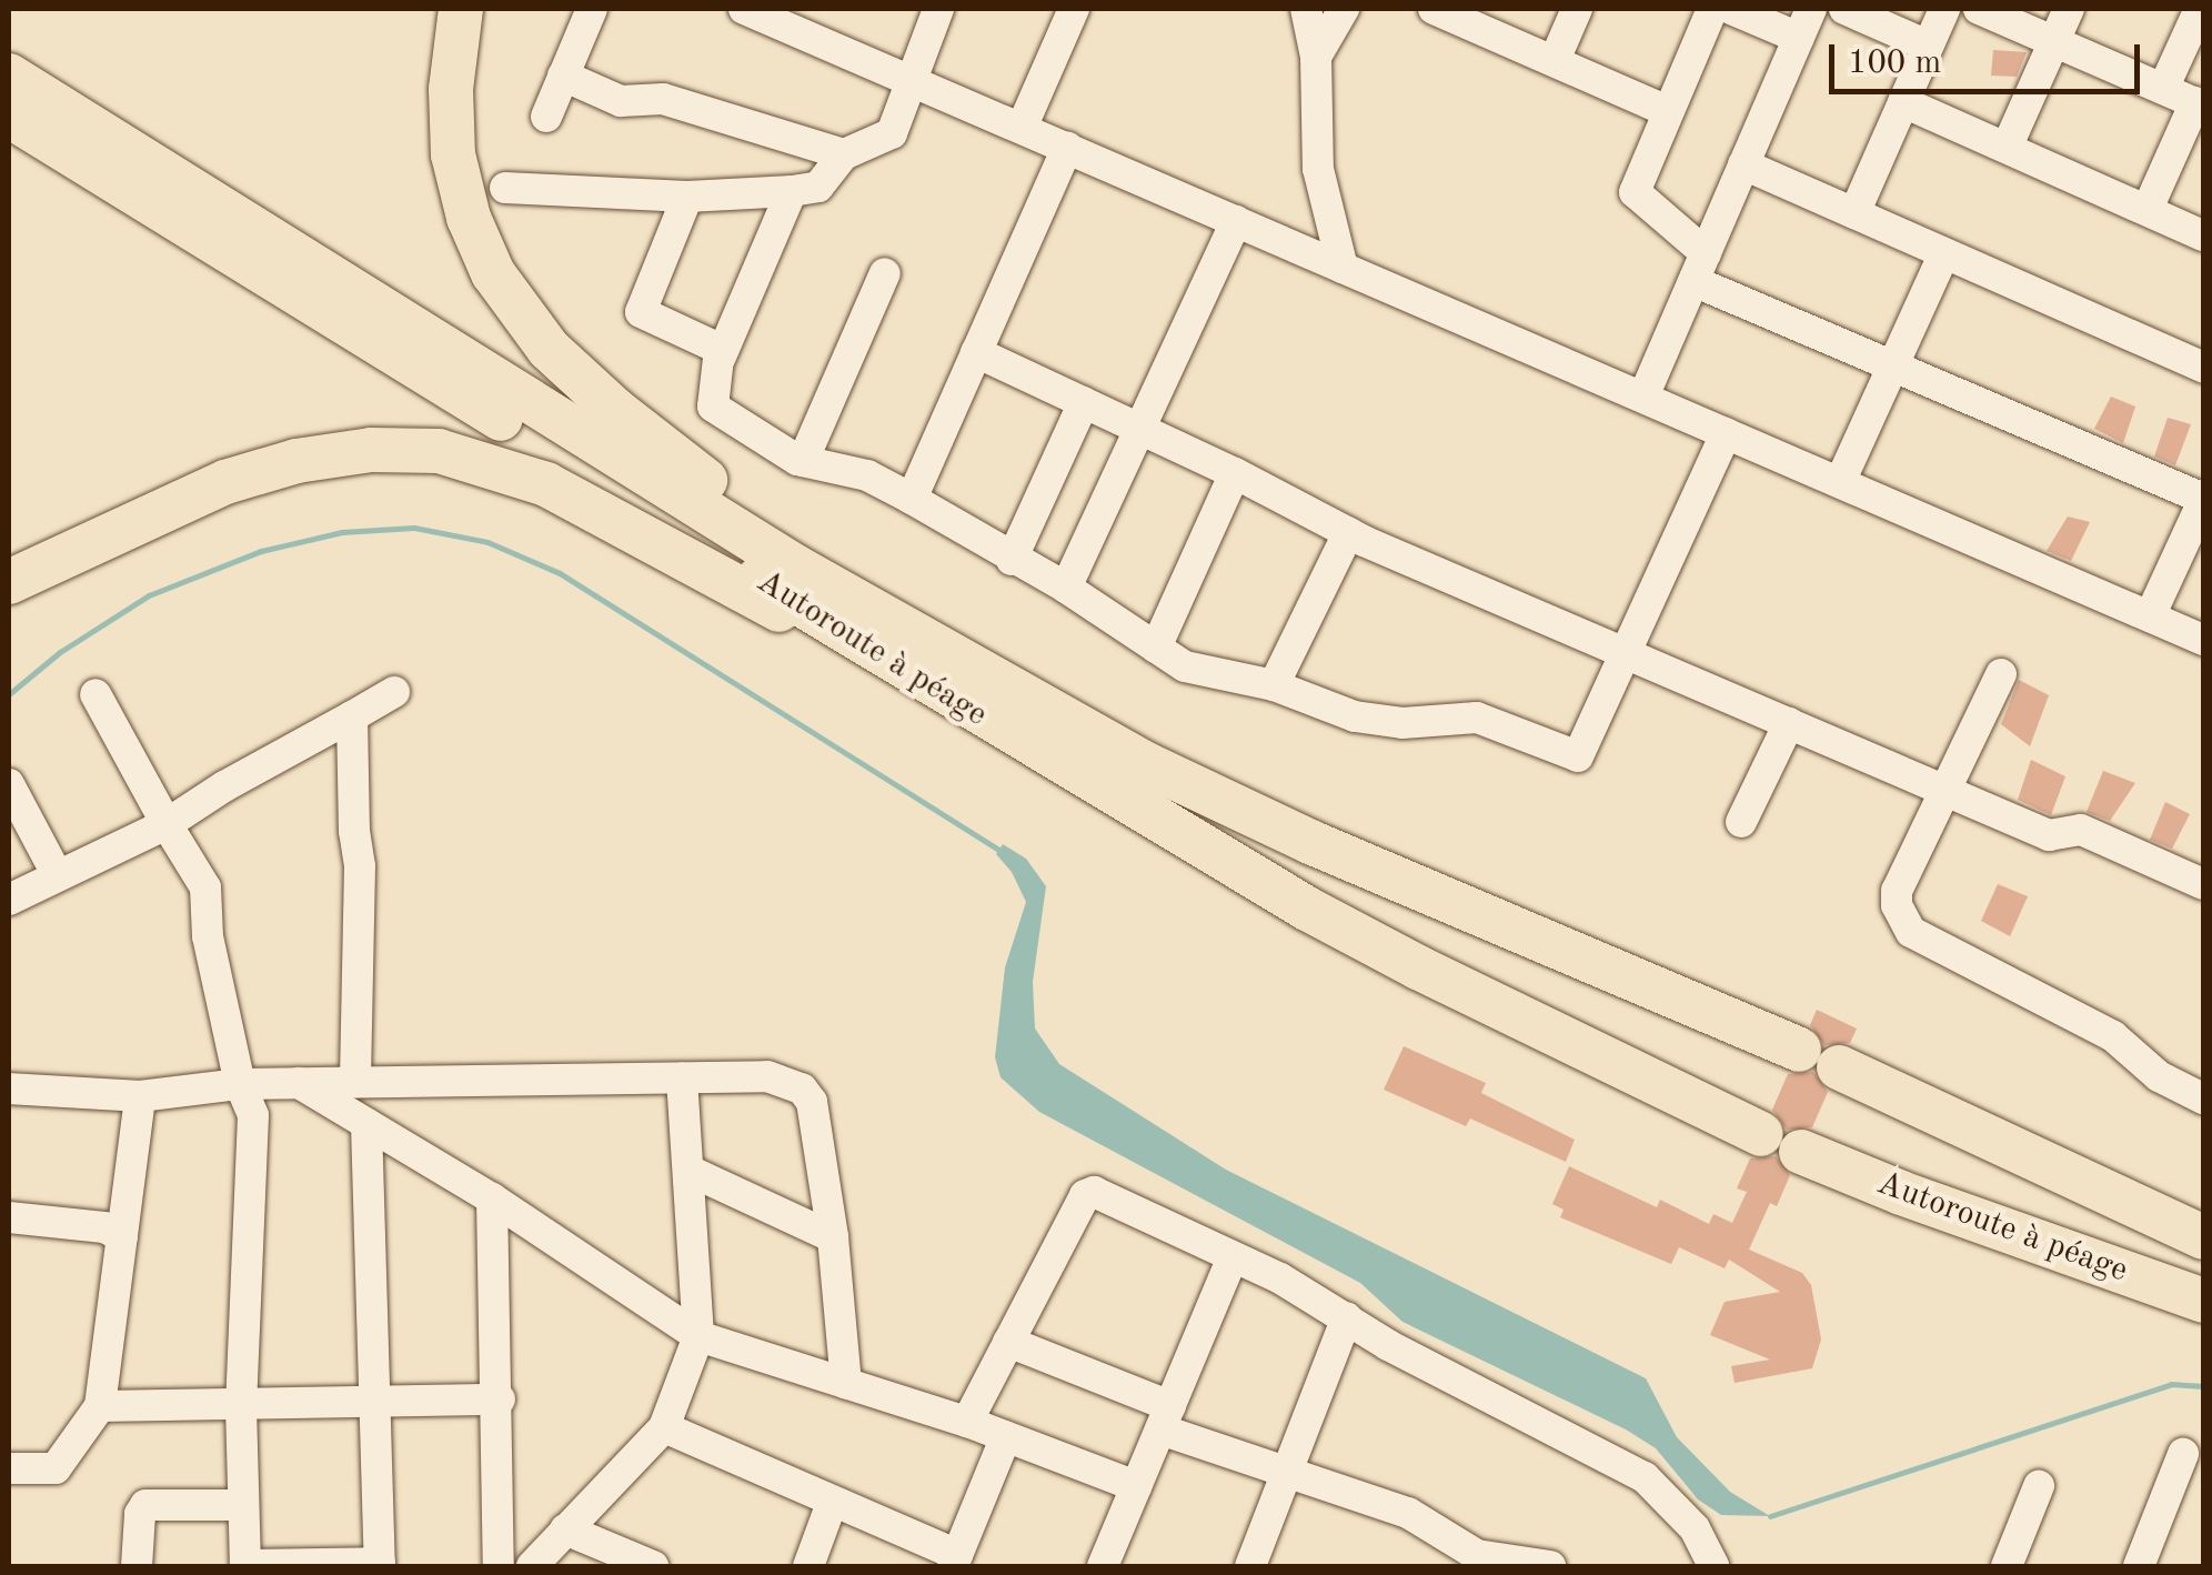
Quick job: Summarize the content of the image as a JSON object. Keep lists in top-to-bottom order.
{
  "streets": {
    "highway": ["Autoroute à péage"]
  },
  "scale_bar": "100 m"
}
